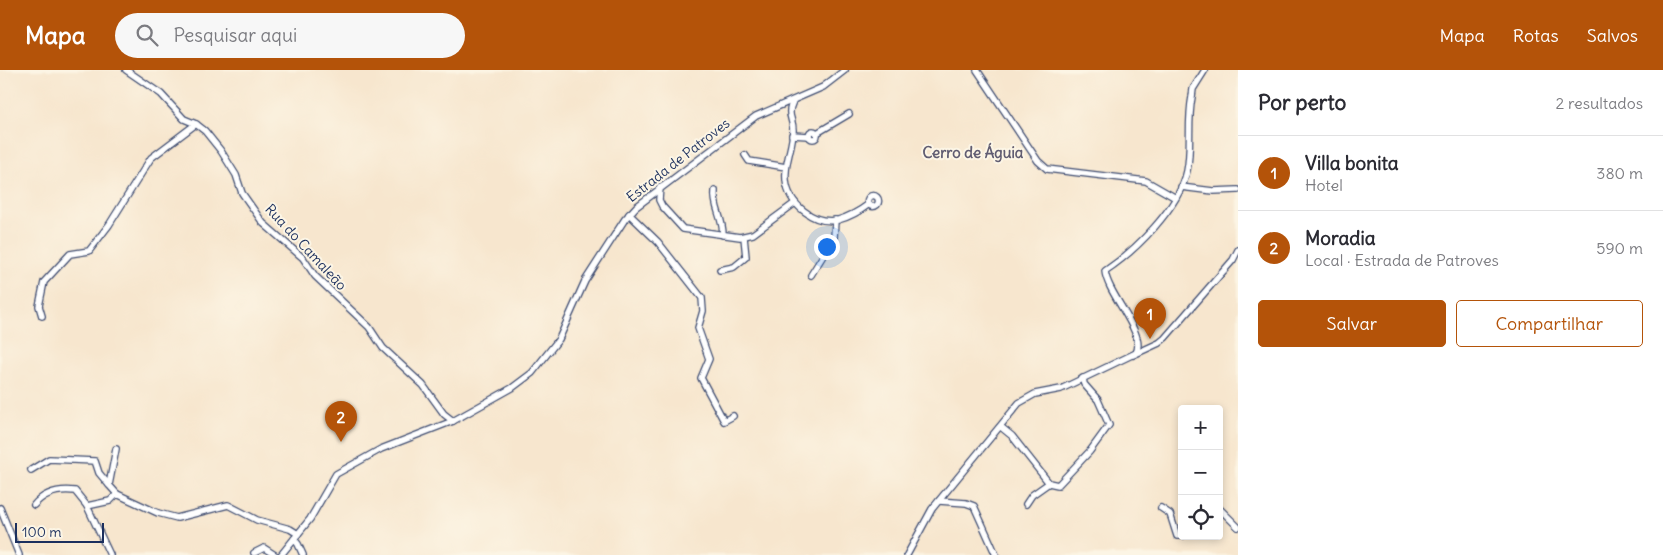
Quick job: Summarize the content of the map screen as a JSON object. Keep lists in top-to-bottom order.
{
  "streets": {
    "street": ["Estrada de Patroves", "Rua do Camaleão"]
  },
  "districts": ["Cerro de Águia"],
  "scale_bar": "100 m",
  "page": {
    "header": "Mapa",
    "search": "Pesquisar aqui",
    "nav": ["Mapa", "Rotas", "Salvos"],
    "heading": ["Por perto", "2 resultados"],
    "list": [
      {
        "mark": "1",
        "name": "Villa bonita",
        "note": "Hotel",
        "value": "380 m"
      },
      {
        "mark": "2",
        "name": "Moradia",
        "note": "Local · Estrada de Patroves",
        "value": "590 m"
      }
    ],
    "buttons": ["Salvar", "Compartilhar"],
    "pins": ["1", "2"],
    "map_buttons": ["+", "−"],
    "scale": "100 m"
  }
}
